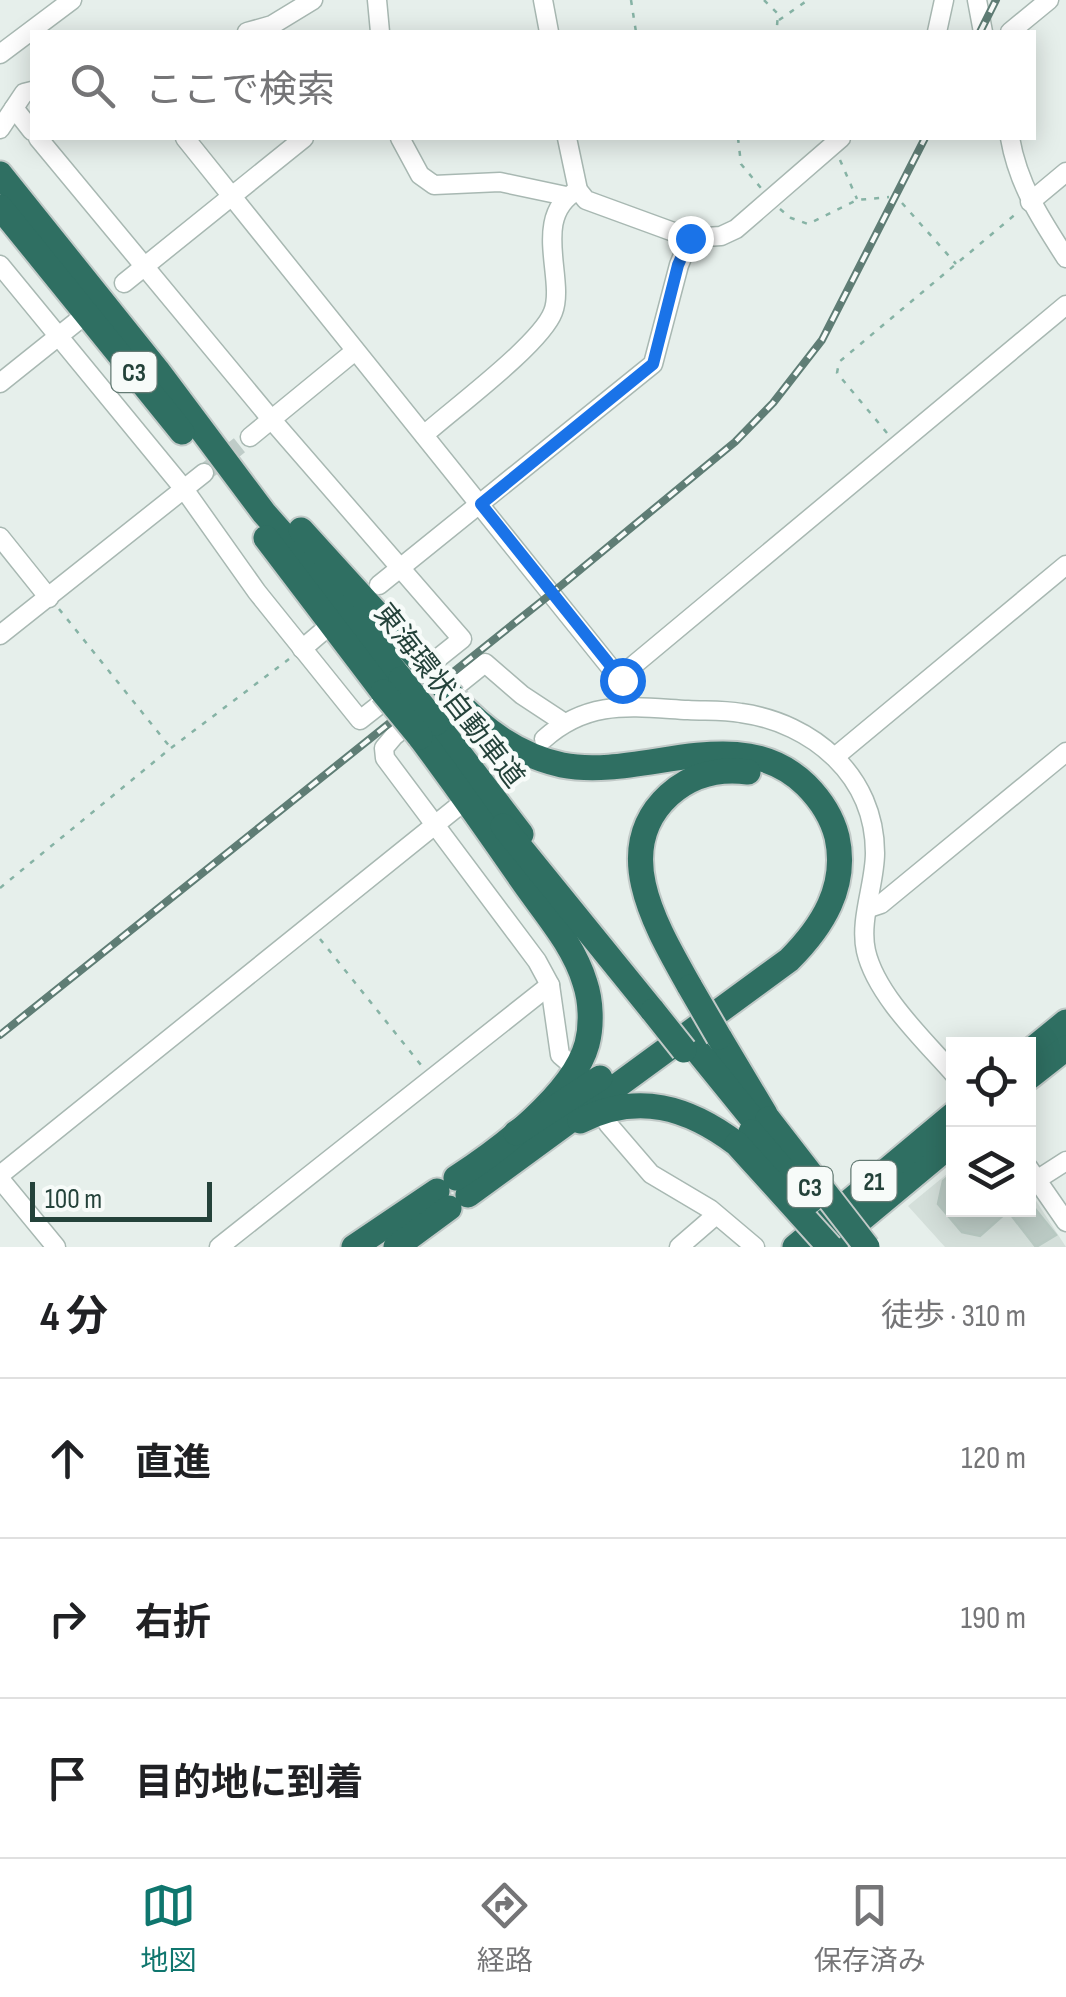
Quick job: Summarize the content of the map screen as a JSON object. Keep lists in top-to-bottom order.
{
  "streets": {
    "highway": ["C3", "東海環状自動車道", "21"]
  },
  "scale_bar": "100 m",
  "page": {
    "search": "ここで検索",
    "scale": "100 m",
    "heading": ["4 分", "徒歩 · 310 m"],
    "list": [
      ["直進", "120 m"],
      ["右折", "190 m"],
      "目的地に到着"
    ],
    "nav": ["地図", "経路", "保存済み"]
  }
}
